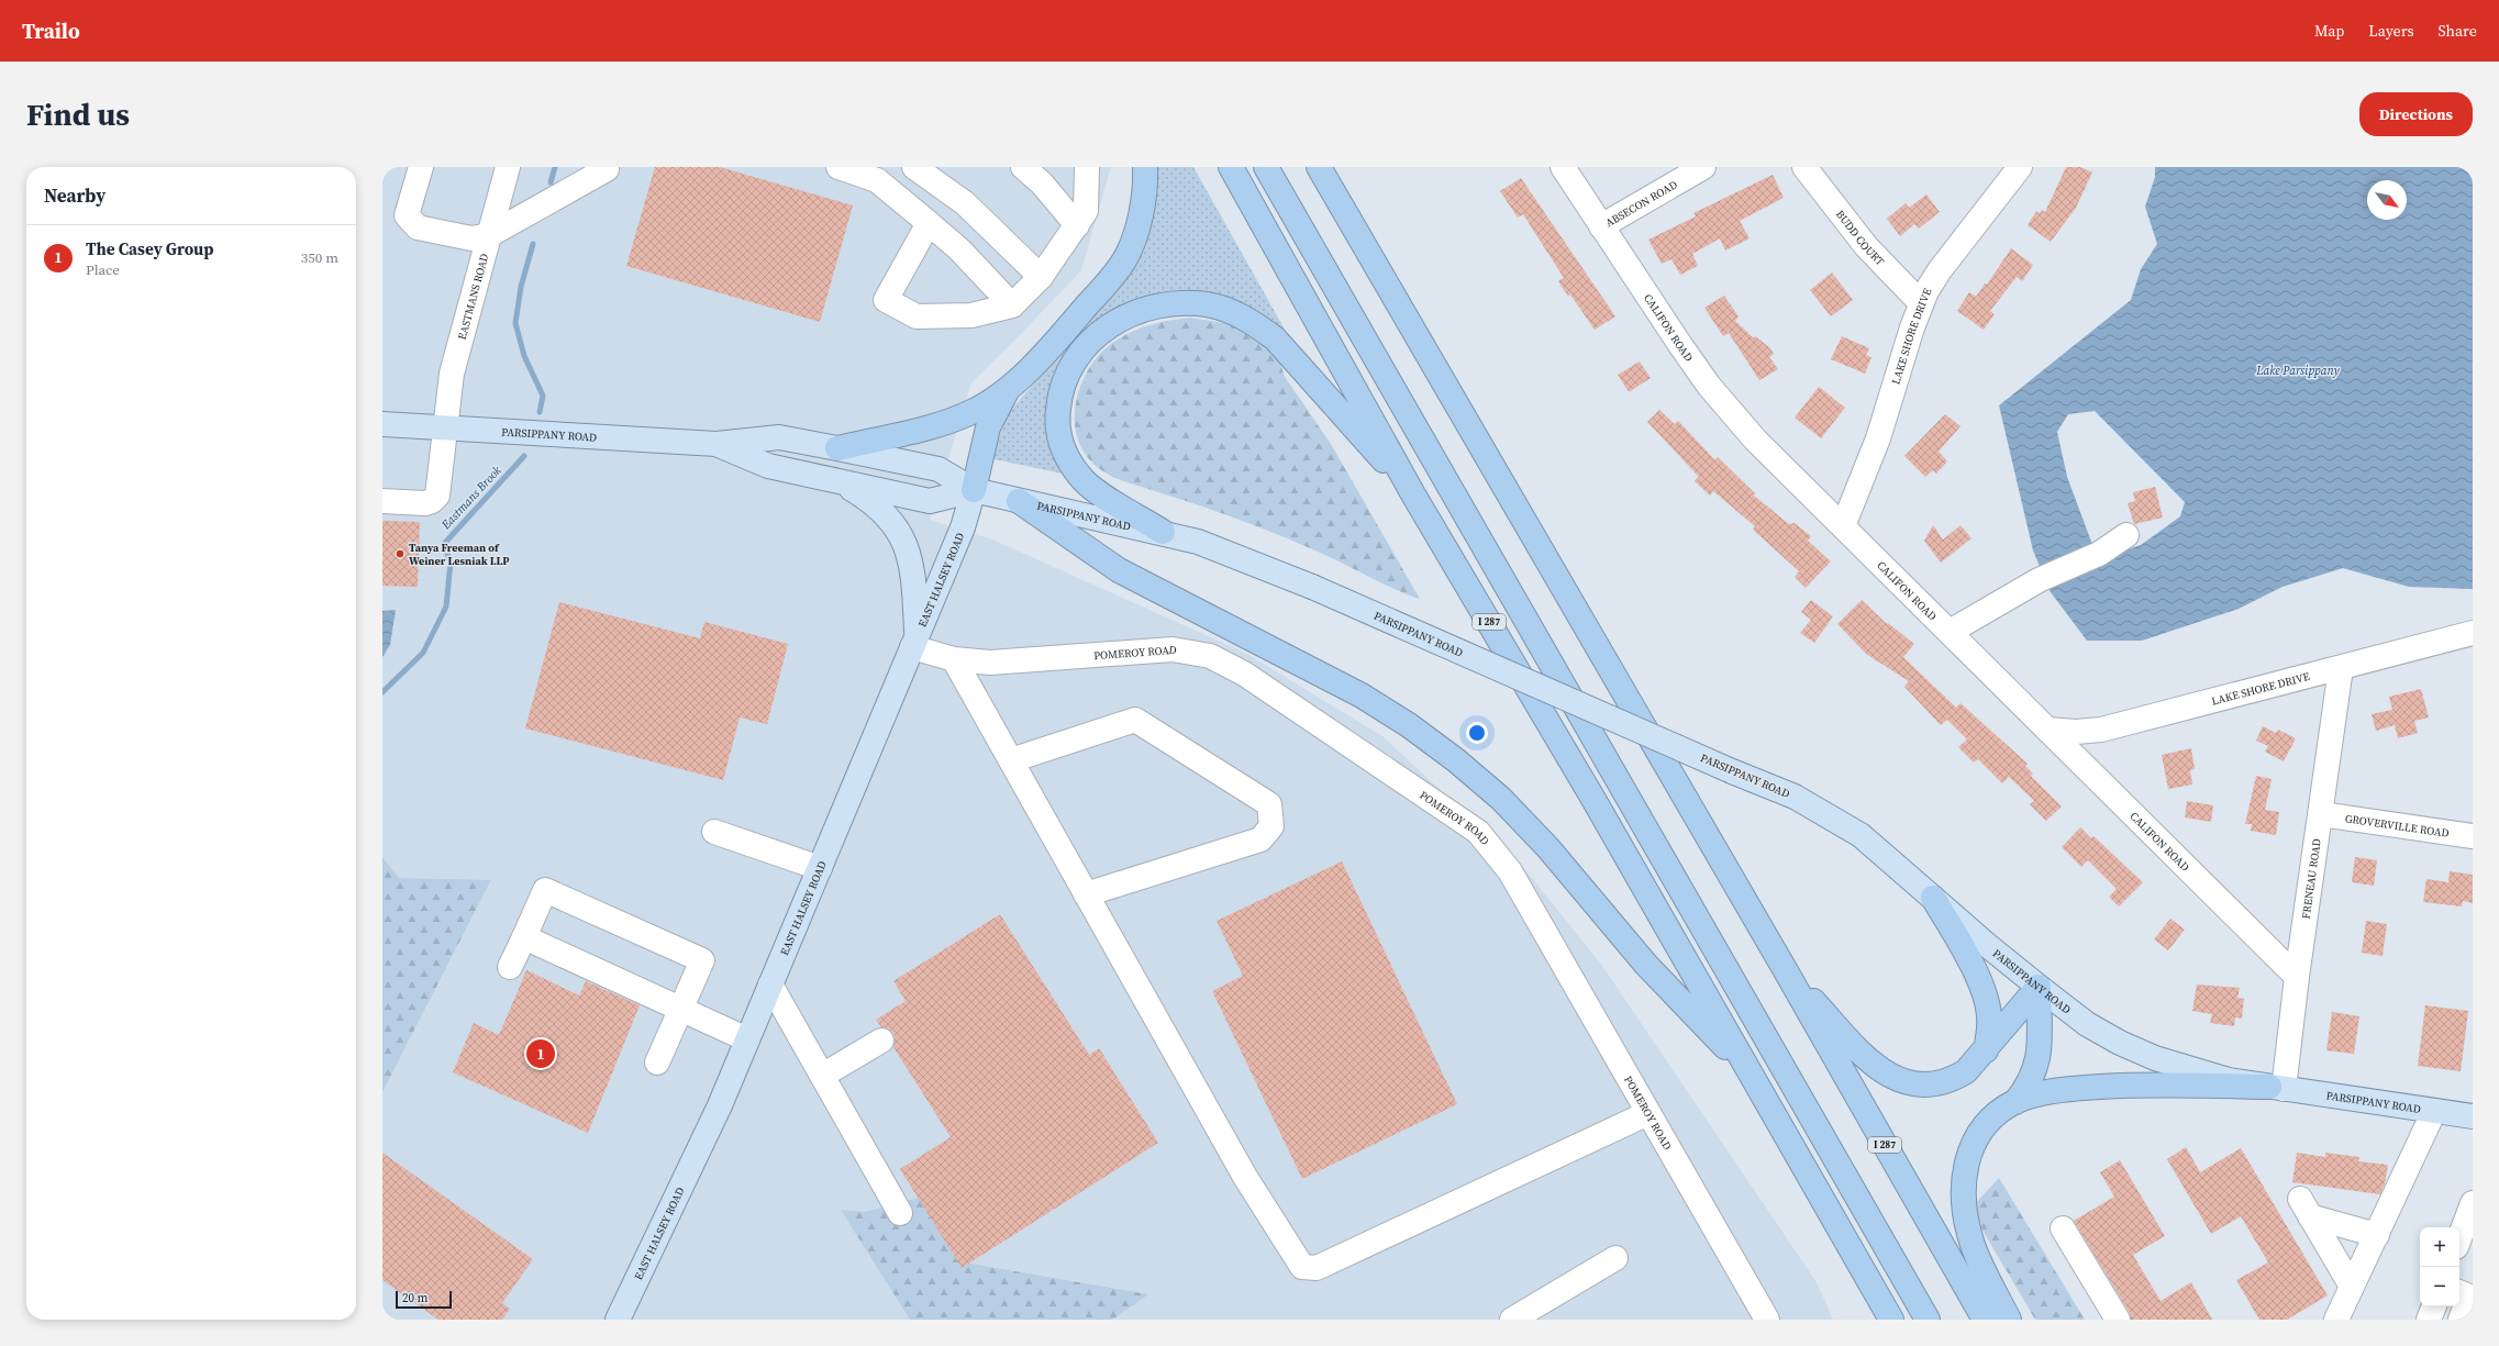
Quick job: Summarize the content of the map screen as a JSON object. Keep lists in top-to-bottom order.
{
  "streets": {
    "highway": ["I 287"],
    "main road": ["PARSIPPANY ROAD", "EAST HALSEY ROAD"],
    "street": [
      "ABSECON ROAD",
      "BUDD COURT",
      "EASTMANS ROAD",
      "CALIFON ROAD",
      "LAKE SHORE DRIVE",
      "POMEROY ROAD",
      "GROVERVILLE ROAD",
      "FRENEAU ROAD"
    ]
  },
  "crossings": [
    ["ABSECON ROAD", "CALIFON ROAD"],
    ["BUDD COURT", "LAKE SHORE DRIVE"],
    ["EASTMANS ROAD", "PARSIPPANY ROAD"],
    ["CALIFON ROAD", "LAKE SHORE DRIVE"],
    ["CALIFON ROAD", "FRENEAU ROAD"],
    ["LAKE SHORE DRIVE", "FRENEAU ROAD"],
    ["PARSIPPANY ROAD", "EAST HALSEY ROAD"],
    ["PARSIPPANY ROAD", "FRENEAU ROAD"],
    ["EAST HALSEY ROAD", "POMEROY ROAD"],
    ["GROVERVILLE ROAD", "FRENEAU ROAD"]
  ],
  "water": ["Lake Parsippany", "Eastmans Brook"],
  "places": ["Tanya Freeman of Weiner Lesniak LLP"],
  "scale_bar": "20 m",
  "north": "bottom right",
  "page": {
    "header": "Trailo",
    "nav": ["Map", "Layers", "Share"],
    "buttons": "Directions",
    "title": "Find us",
    "heading": "Nearby",
    "list": [
      {
        "mark": "1",
        "name": "The Casey Group",
        "note": "Place",
        "value": "350 m"
      }
    ],
    "pins": "1",
    "map_buttons": ["+", "−"],
    "scale": "20 m"
  }
}
